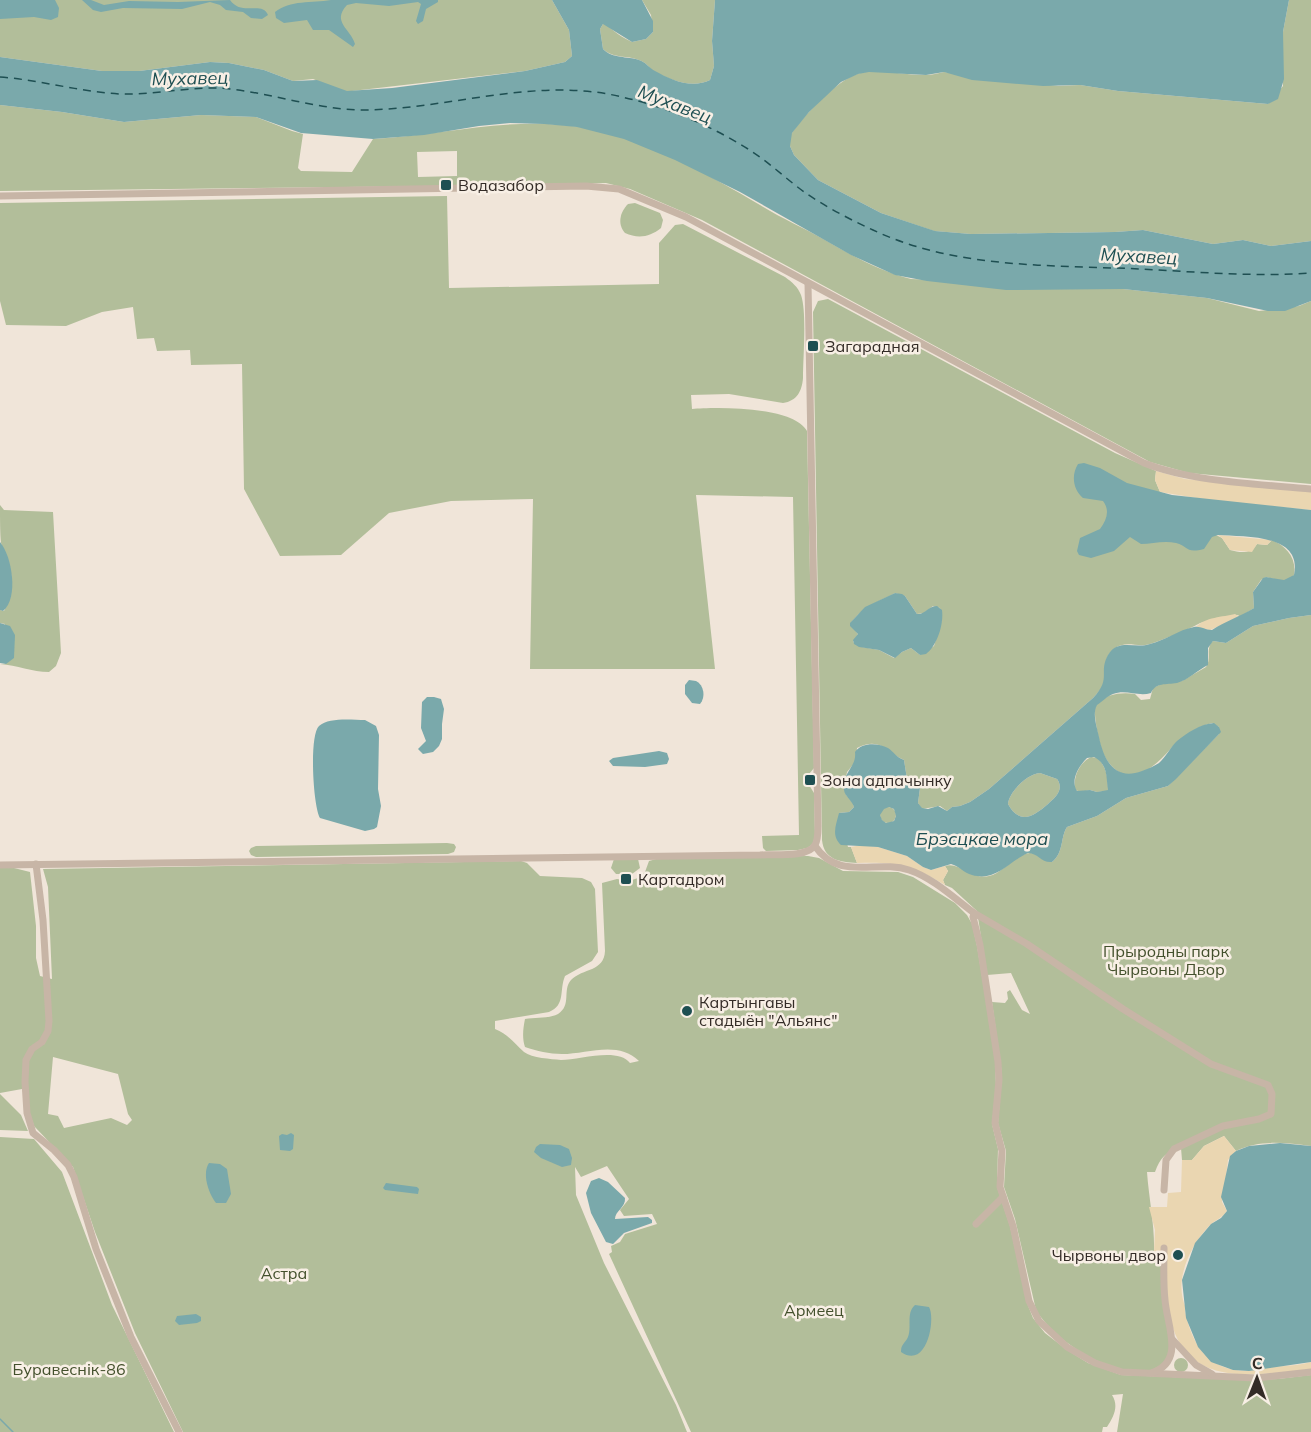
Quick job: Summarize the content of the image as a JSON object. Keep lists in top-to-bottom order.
{
  "water": ["Мухавец", "Брэсцкае мора"],
  "parks": [
    "Прыродны парк Чырвоны Двор",
    "Астра",
    "Армеец",
    "Буравеснік-86"
  ],
  "places": {
    "transit": [
      "Водазабор",
      "Загарадная",
      "Зона адпачынку",
      "Картадром"
    ],
    "other": ["Картынгавы стадыён \"Альянс\"", "Чырвоны двор"]
  },
  "north": "top"
}
